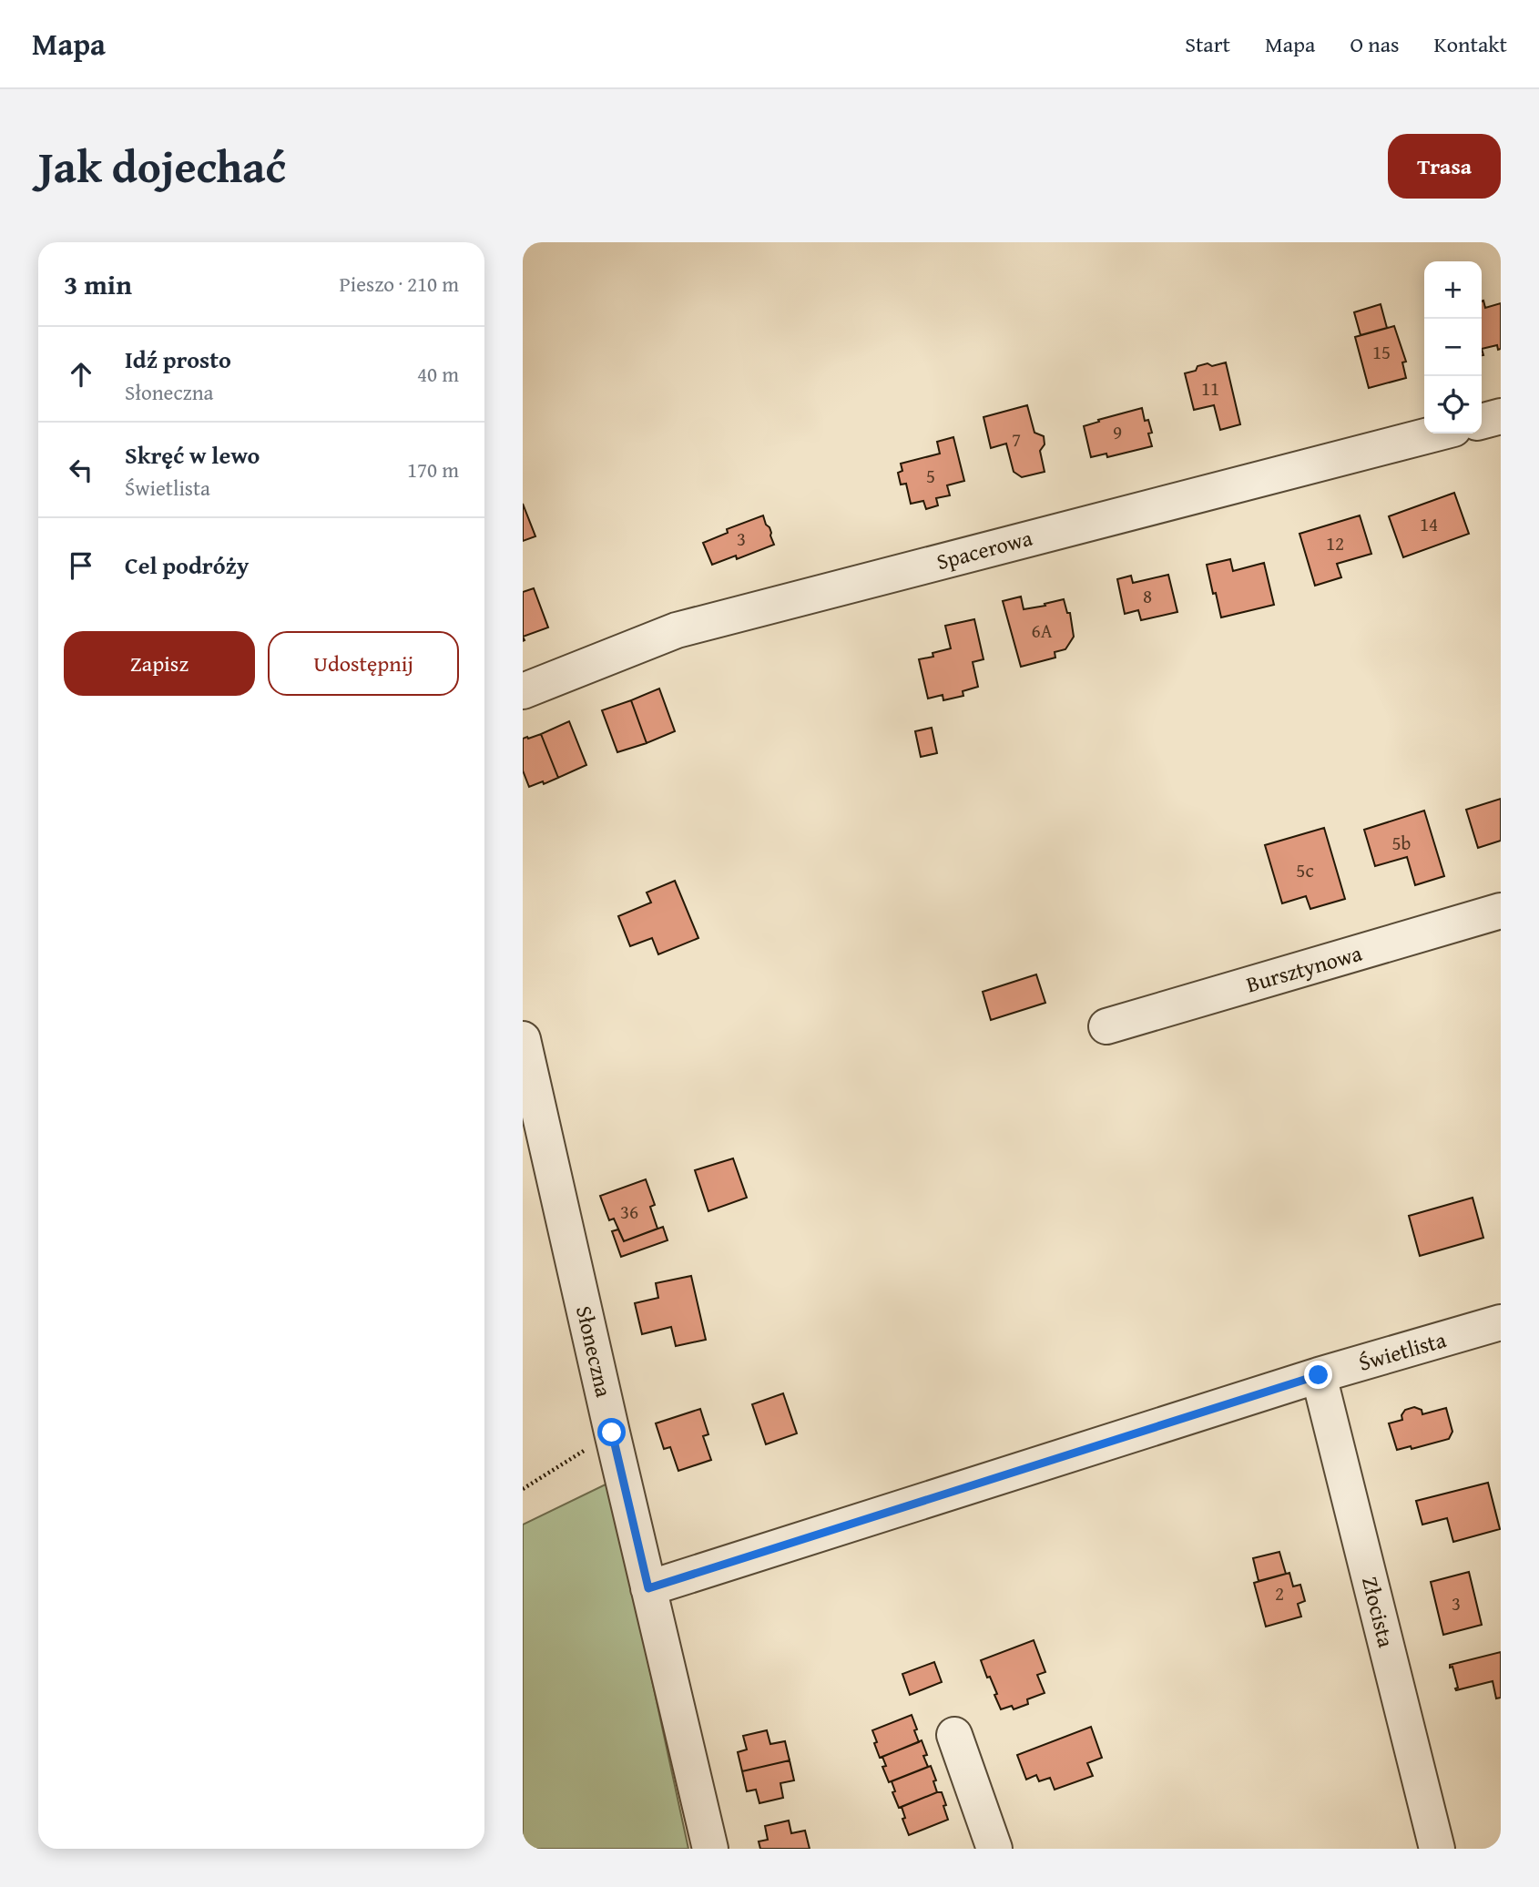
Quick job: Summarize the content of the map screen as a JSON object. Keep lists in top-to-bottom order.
{
  "streets": {
    "street": [
      "Spacerowa",
      "Bursztynowa",
      "Słoneczna",
      "Świetlista",
      "Złocista"
    ]
  },
  "crossings": [
    ["Słoneczna", "Świetlista"],
    ["Świetlista", "Złocista"]
  ],
  "house_numbers": [
    "15",
    "11",
    "9",
    "7",
    "5",
    "14",
    "3",
    "12",
    "8",
    "6A",
    "5b",
    "5c",
    "36",
    "2",
    "3"
  ],
  "page": {
    "header": "Mapa",
    "nav": [
      "Start",
      "Mapa",
      "O nas",
      "Kontakt"
    ],
    "title": "Jak dojechać",
    "buttons": [
      "Trasa",
      ["Zapisz", "Udostępnij"]
    ],
    "heading": ["3 min", "Pieszo · 210 m"],
    "map_buttons": ["+", "−"],
    "list": [
      ["Idź prosto", "Słoneczna", "40 m"],
      ["Skręć w lewo", "Świetlista", "170 m"],
      "Cel podróży"
    ]
  }
}
